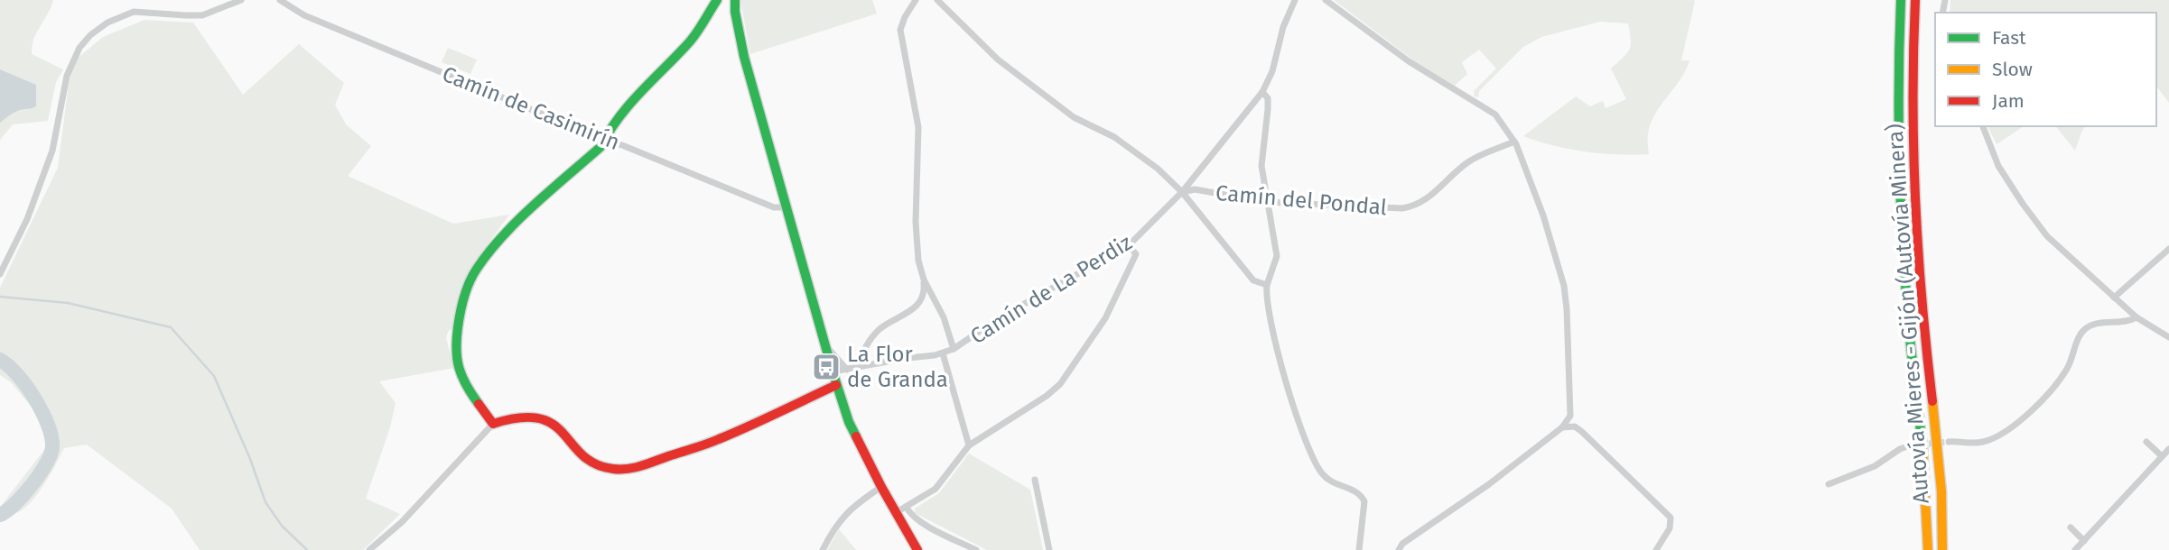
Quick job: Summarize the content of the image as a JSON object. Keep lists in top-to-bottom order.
{
  "streets": {
    "main road": ["Autovía Mieres - Gijón (Autovía Minera)"],
    "street": ["Camín de Casimirín", "Camín del Pondal", "Camín de La Perdiz"]
  },
  "crossings": [
    ["Camín del Pondal", "Camín de La Perdiz"]
  ],
  "places": {
    "bus stop": ["La Flor de Granda"]
  },
  "legend": ["Fast", "Slow", "Jam"]
}
